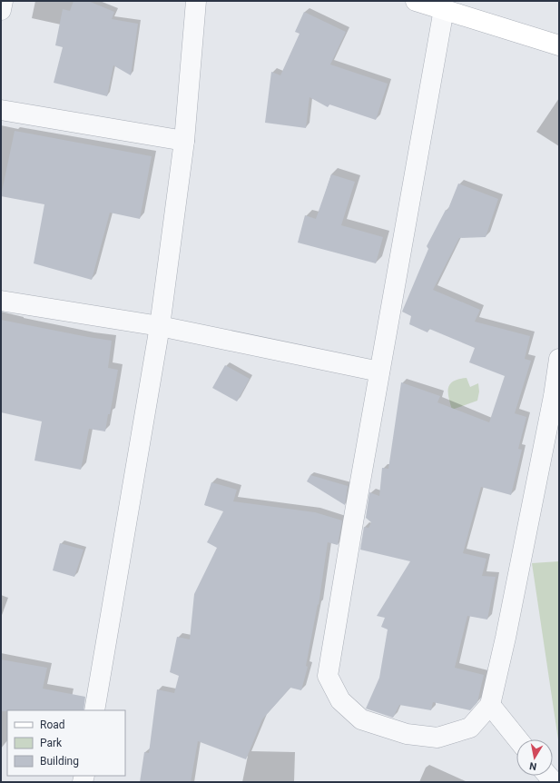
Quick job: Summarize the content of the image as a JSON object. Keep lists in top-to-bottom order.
{
  "legend": ["Road", "Park", "Building"],
  "north": "bottom"
}
